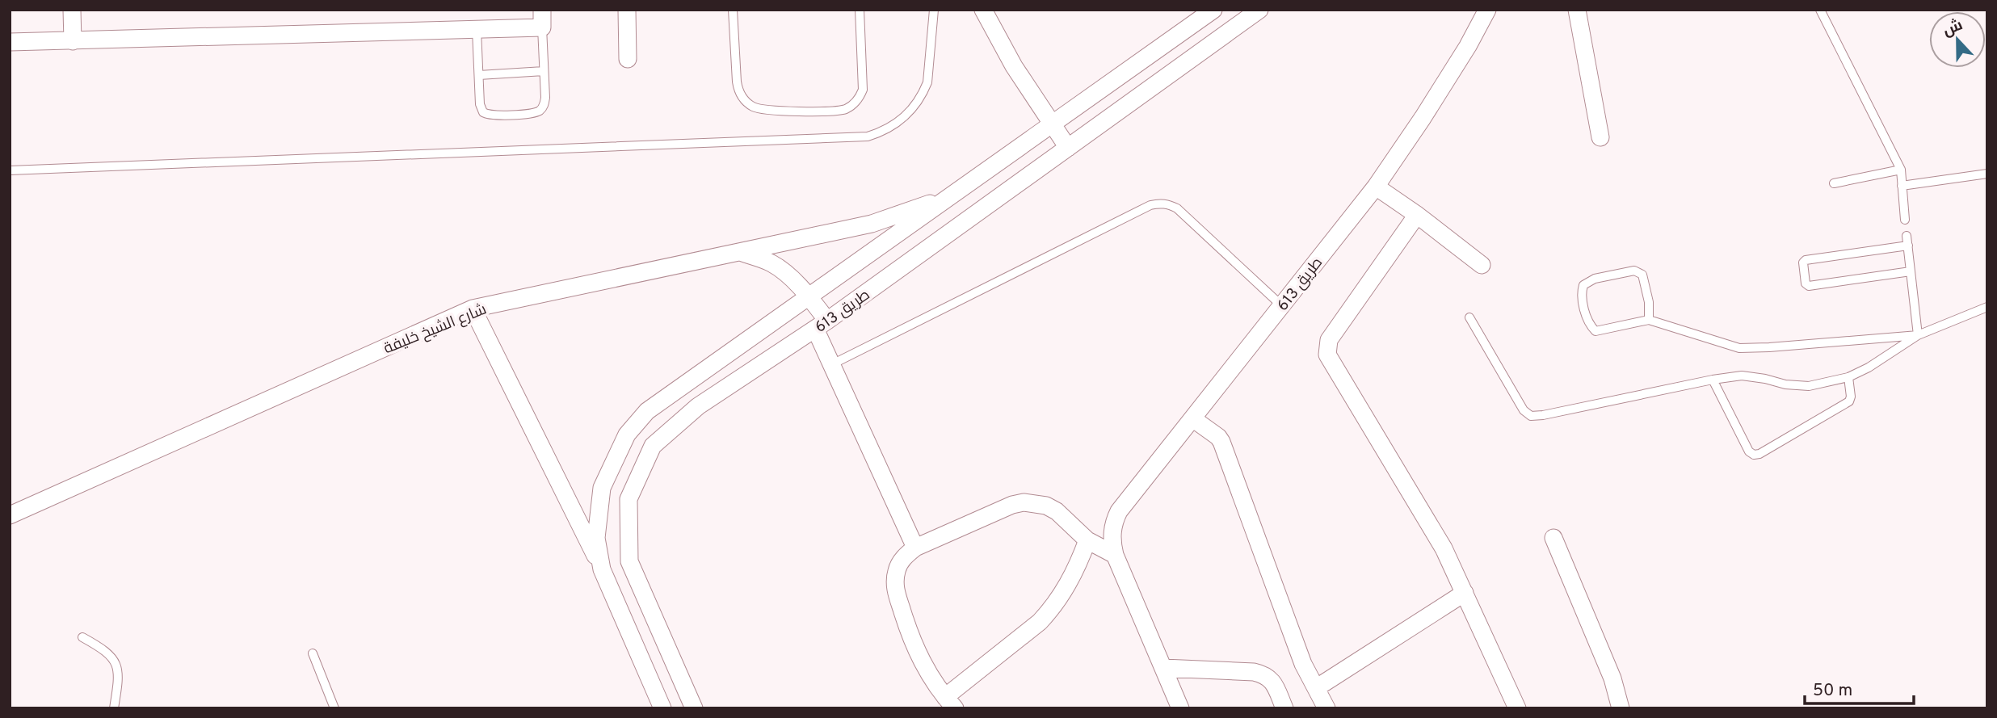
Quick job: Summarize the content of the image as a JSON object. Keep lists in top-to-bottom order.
{
  "streets": {
    "street": ["طريق 613", "شارع الشيخ خليفة"]
  },
  "crossings": [
    ["طريق 613", "شارع الشيخ خليفة"]
  ],
  "scale_bar": "50 m",
  "north": "top"
}
